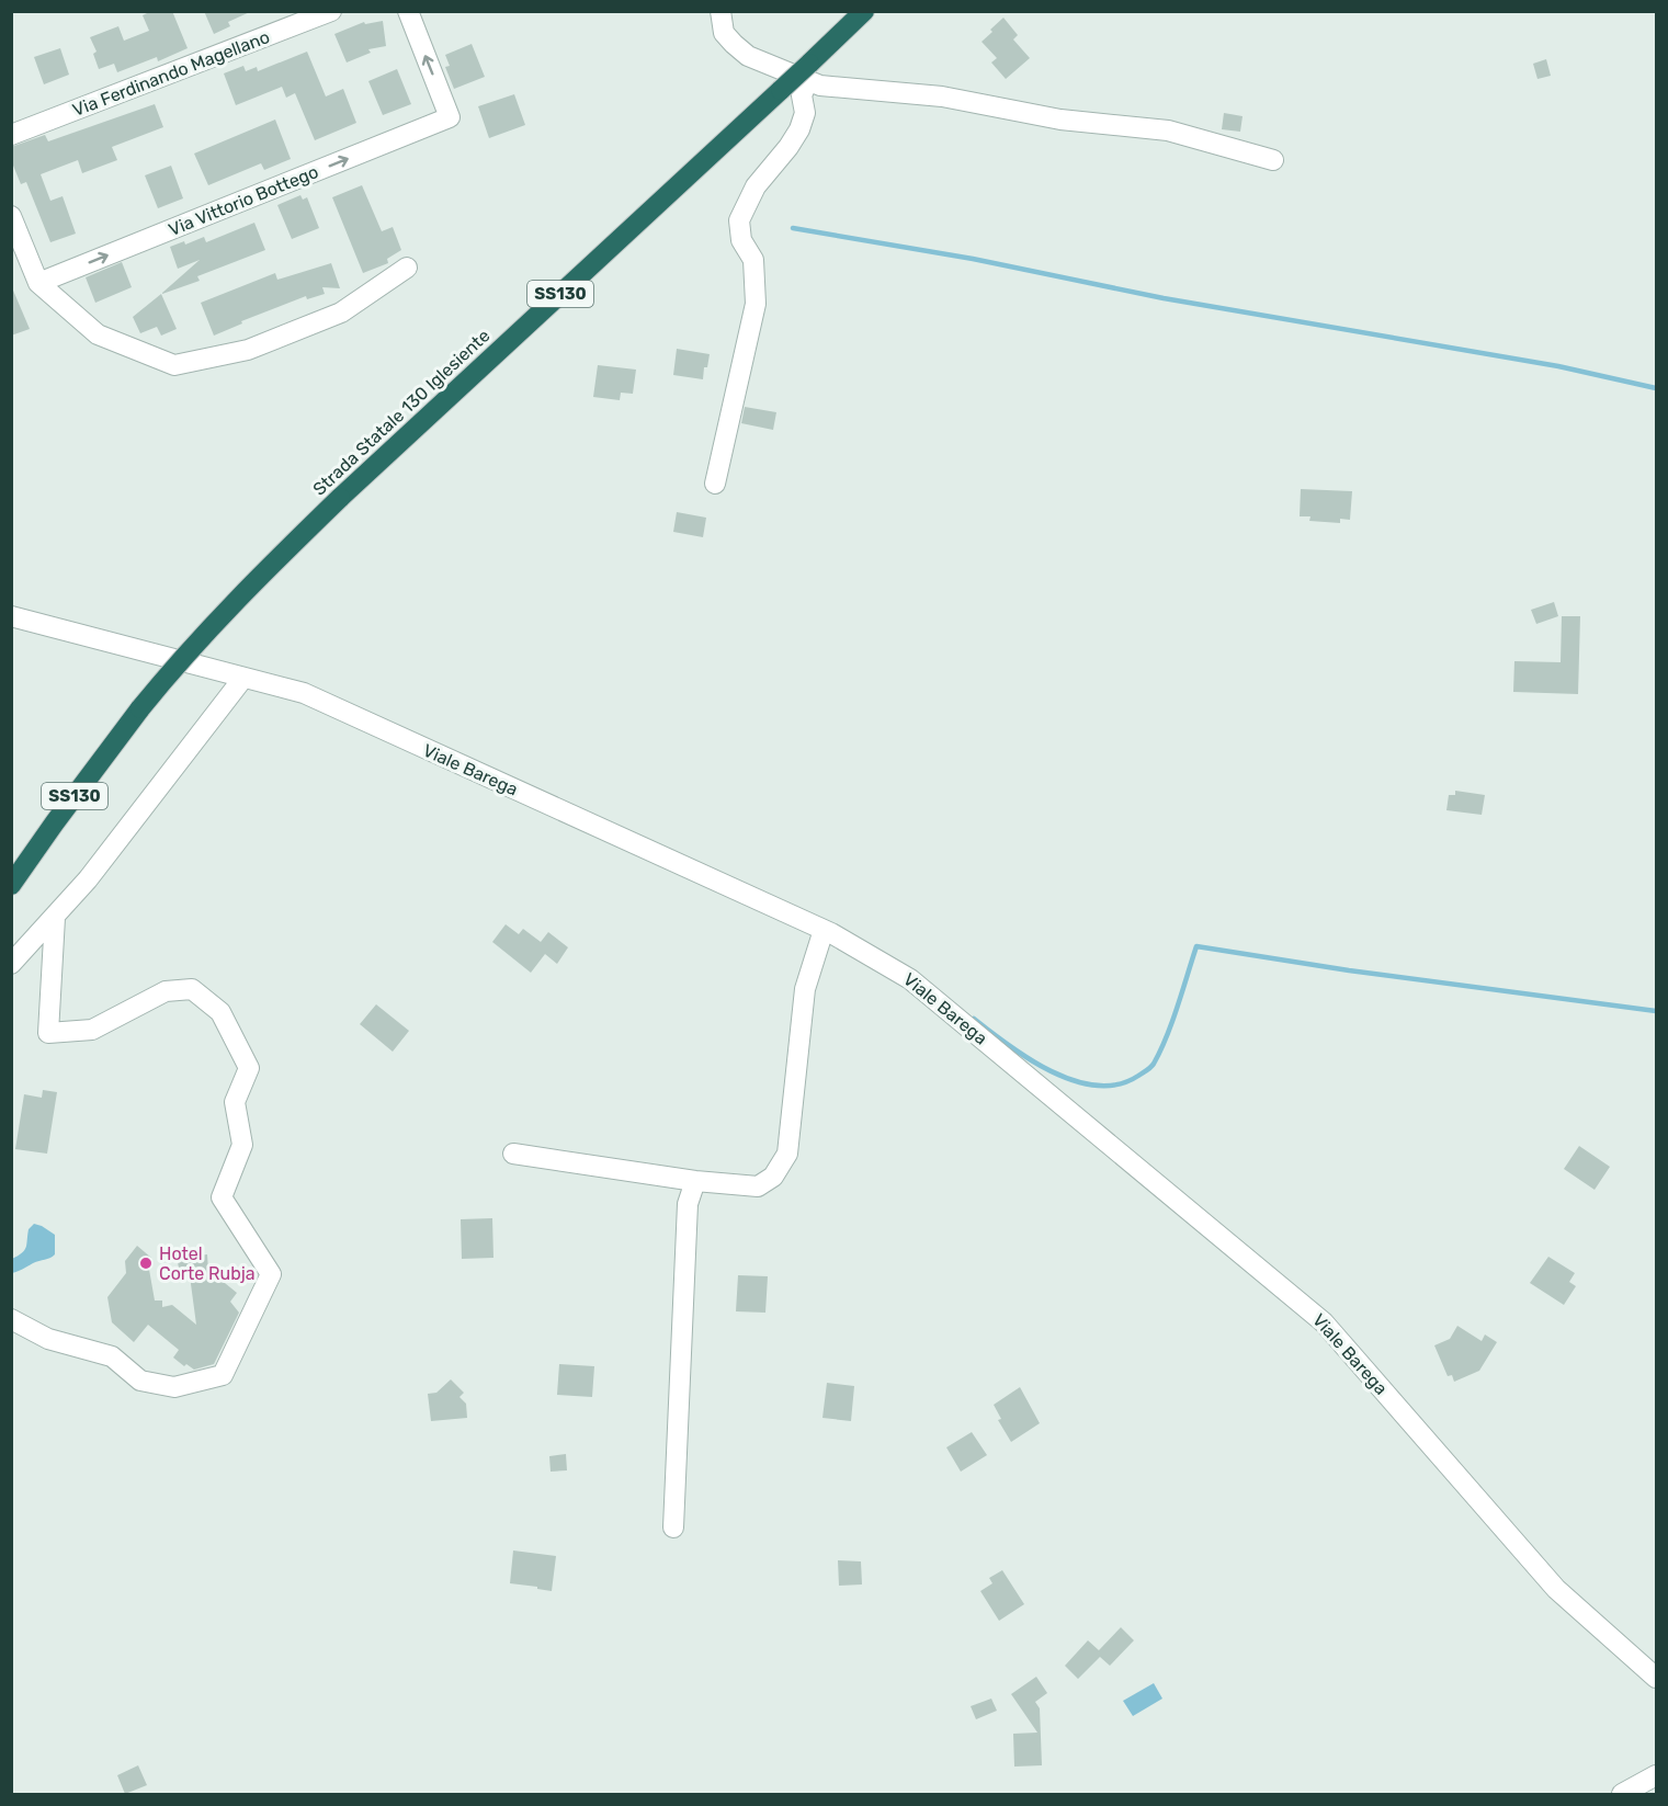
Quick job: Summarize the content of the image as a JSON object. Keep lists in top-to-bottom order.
{
  "streets": {
    "highway": ["SS130", "Strada Statale 130 Iglesiente"],
    "street": ["Via Ferdinando Magellano", "Via Vittorio Bottego", "Viale Barega"]
  },
  "one_way": ["Via Vittorio Bottego"],
  "places": ["Hotel Corte Rubja"]
}
